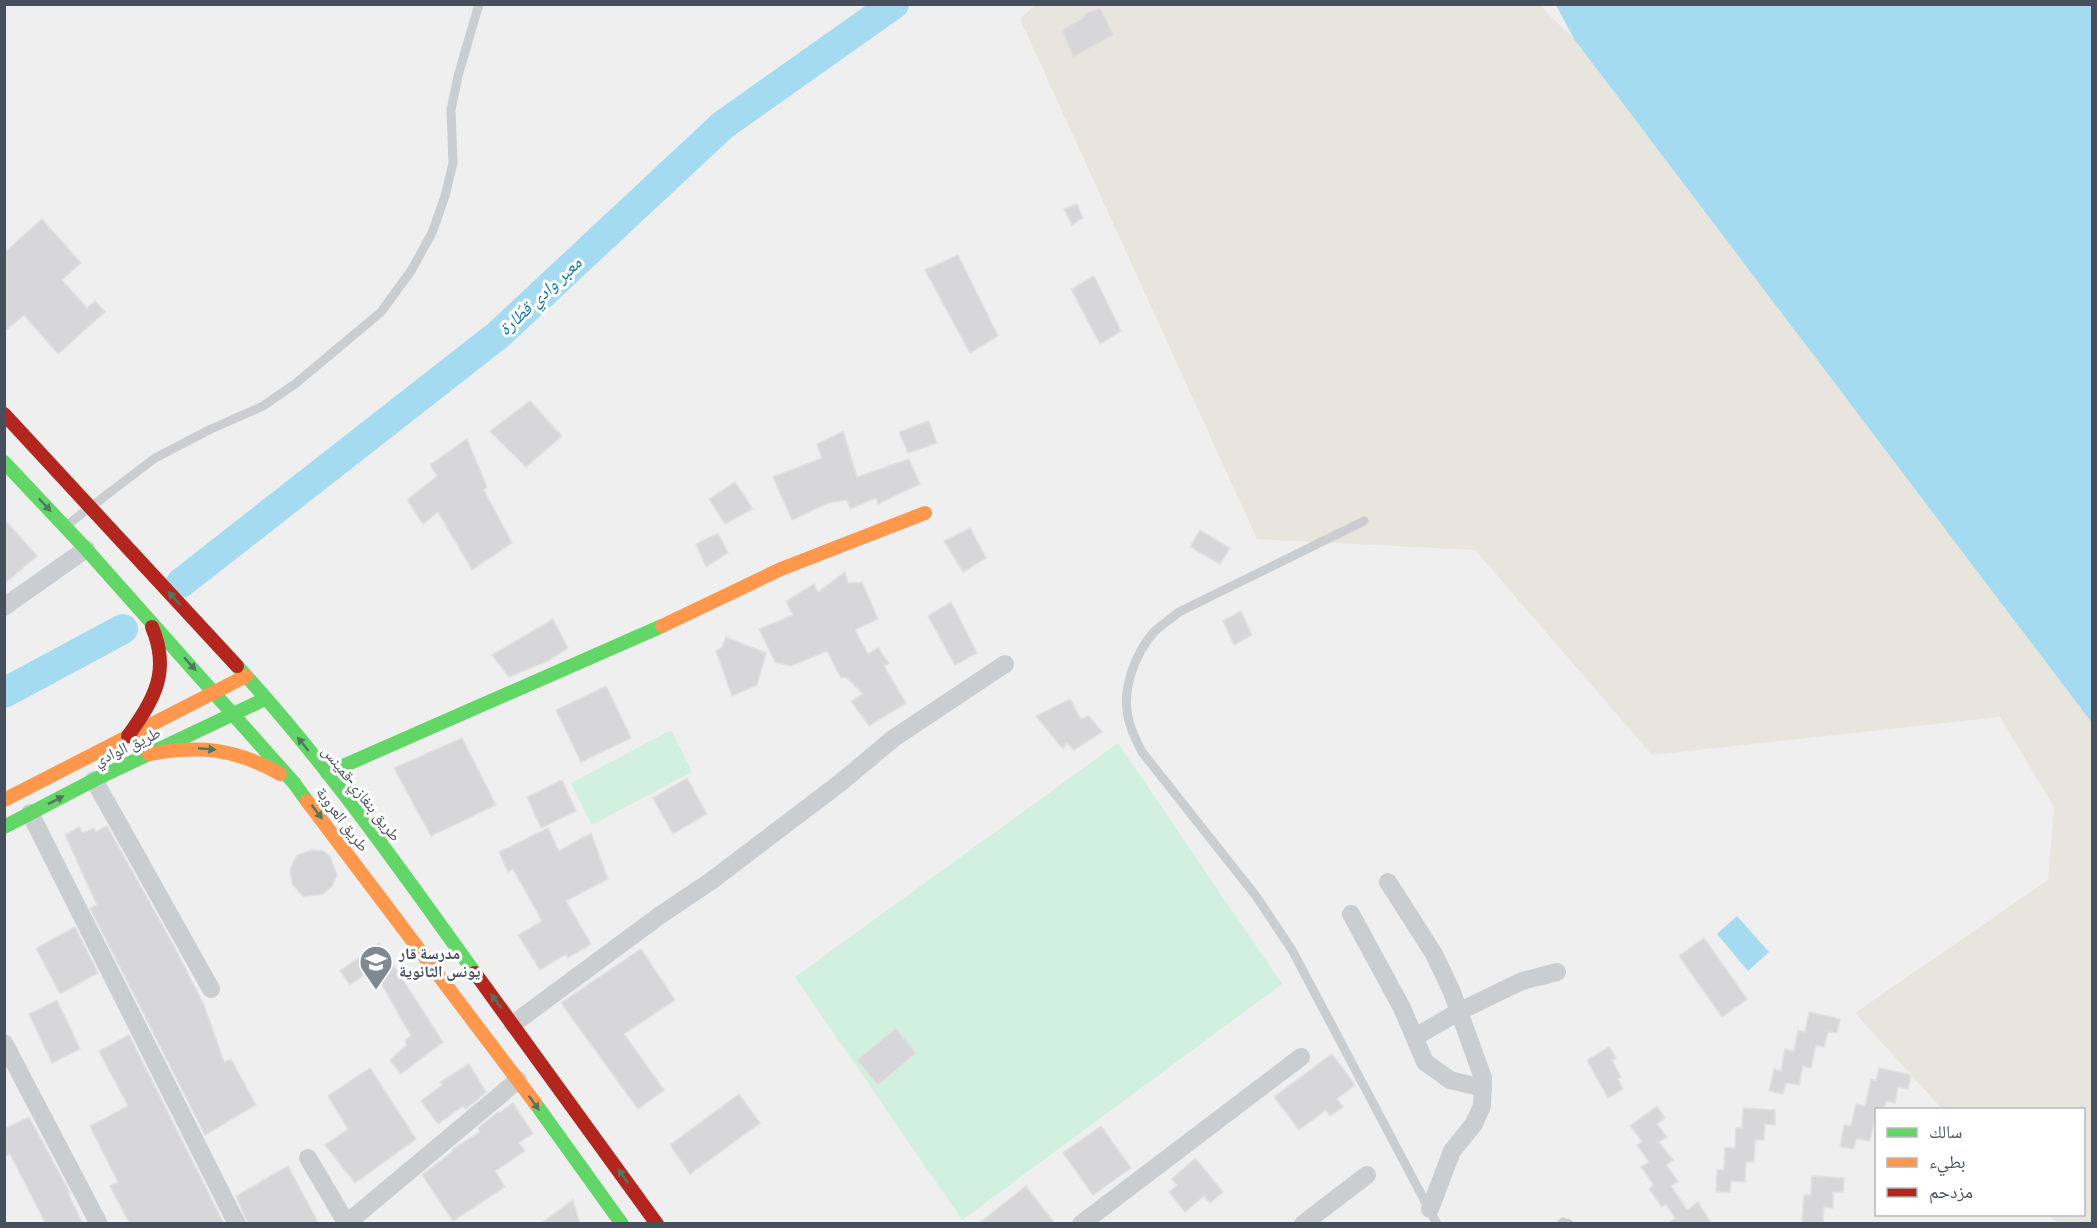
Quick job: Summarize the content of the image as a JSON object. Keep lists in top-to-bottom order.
{
  "streets": {
    "main road": ["طريق الوادي", "طريق بنغازي-قمينس", "طريق العروبة"]
  },
  "crossings": [
    ["طريق الوادي", "طريق بنغازي-قمينس"],
    ["طريق الوادي", "طريق العروبة"]
  ],
  "one_way": ["طريق بنغازي-قمينس", "طريق العروبة"],
  "water": ["معبر وادي قطّارة"],
  "places": {
    "school or university": ["مدرسة قار يونس الثانوية"]
  },
  "legend": ["سالك", "بطيء", "مزدحم"]
}
